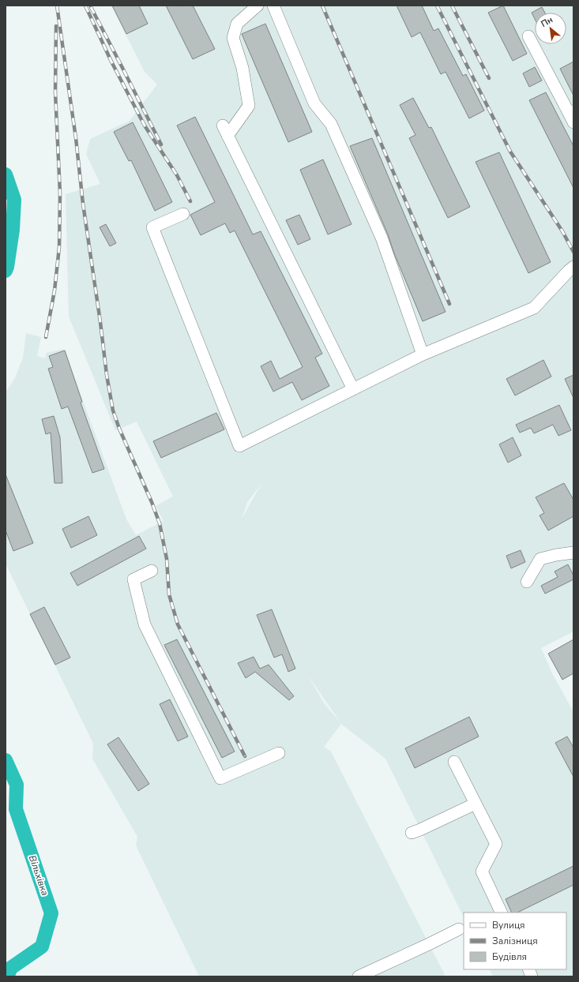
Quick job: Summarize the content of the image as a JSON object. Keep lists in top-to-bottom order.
{
  "water": ["Вільхівка"],
  "legend": ["Вулиця", "Залізниця", "Будівля"],
  "north": "top left"
}
